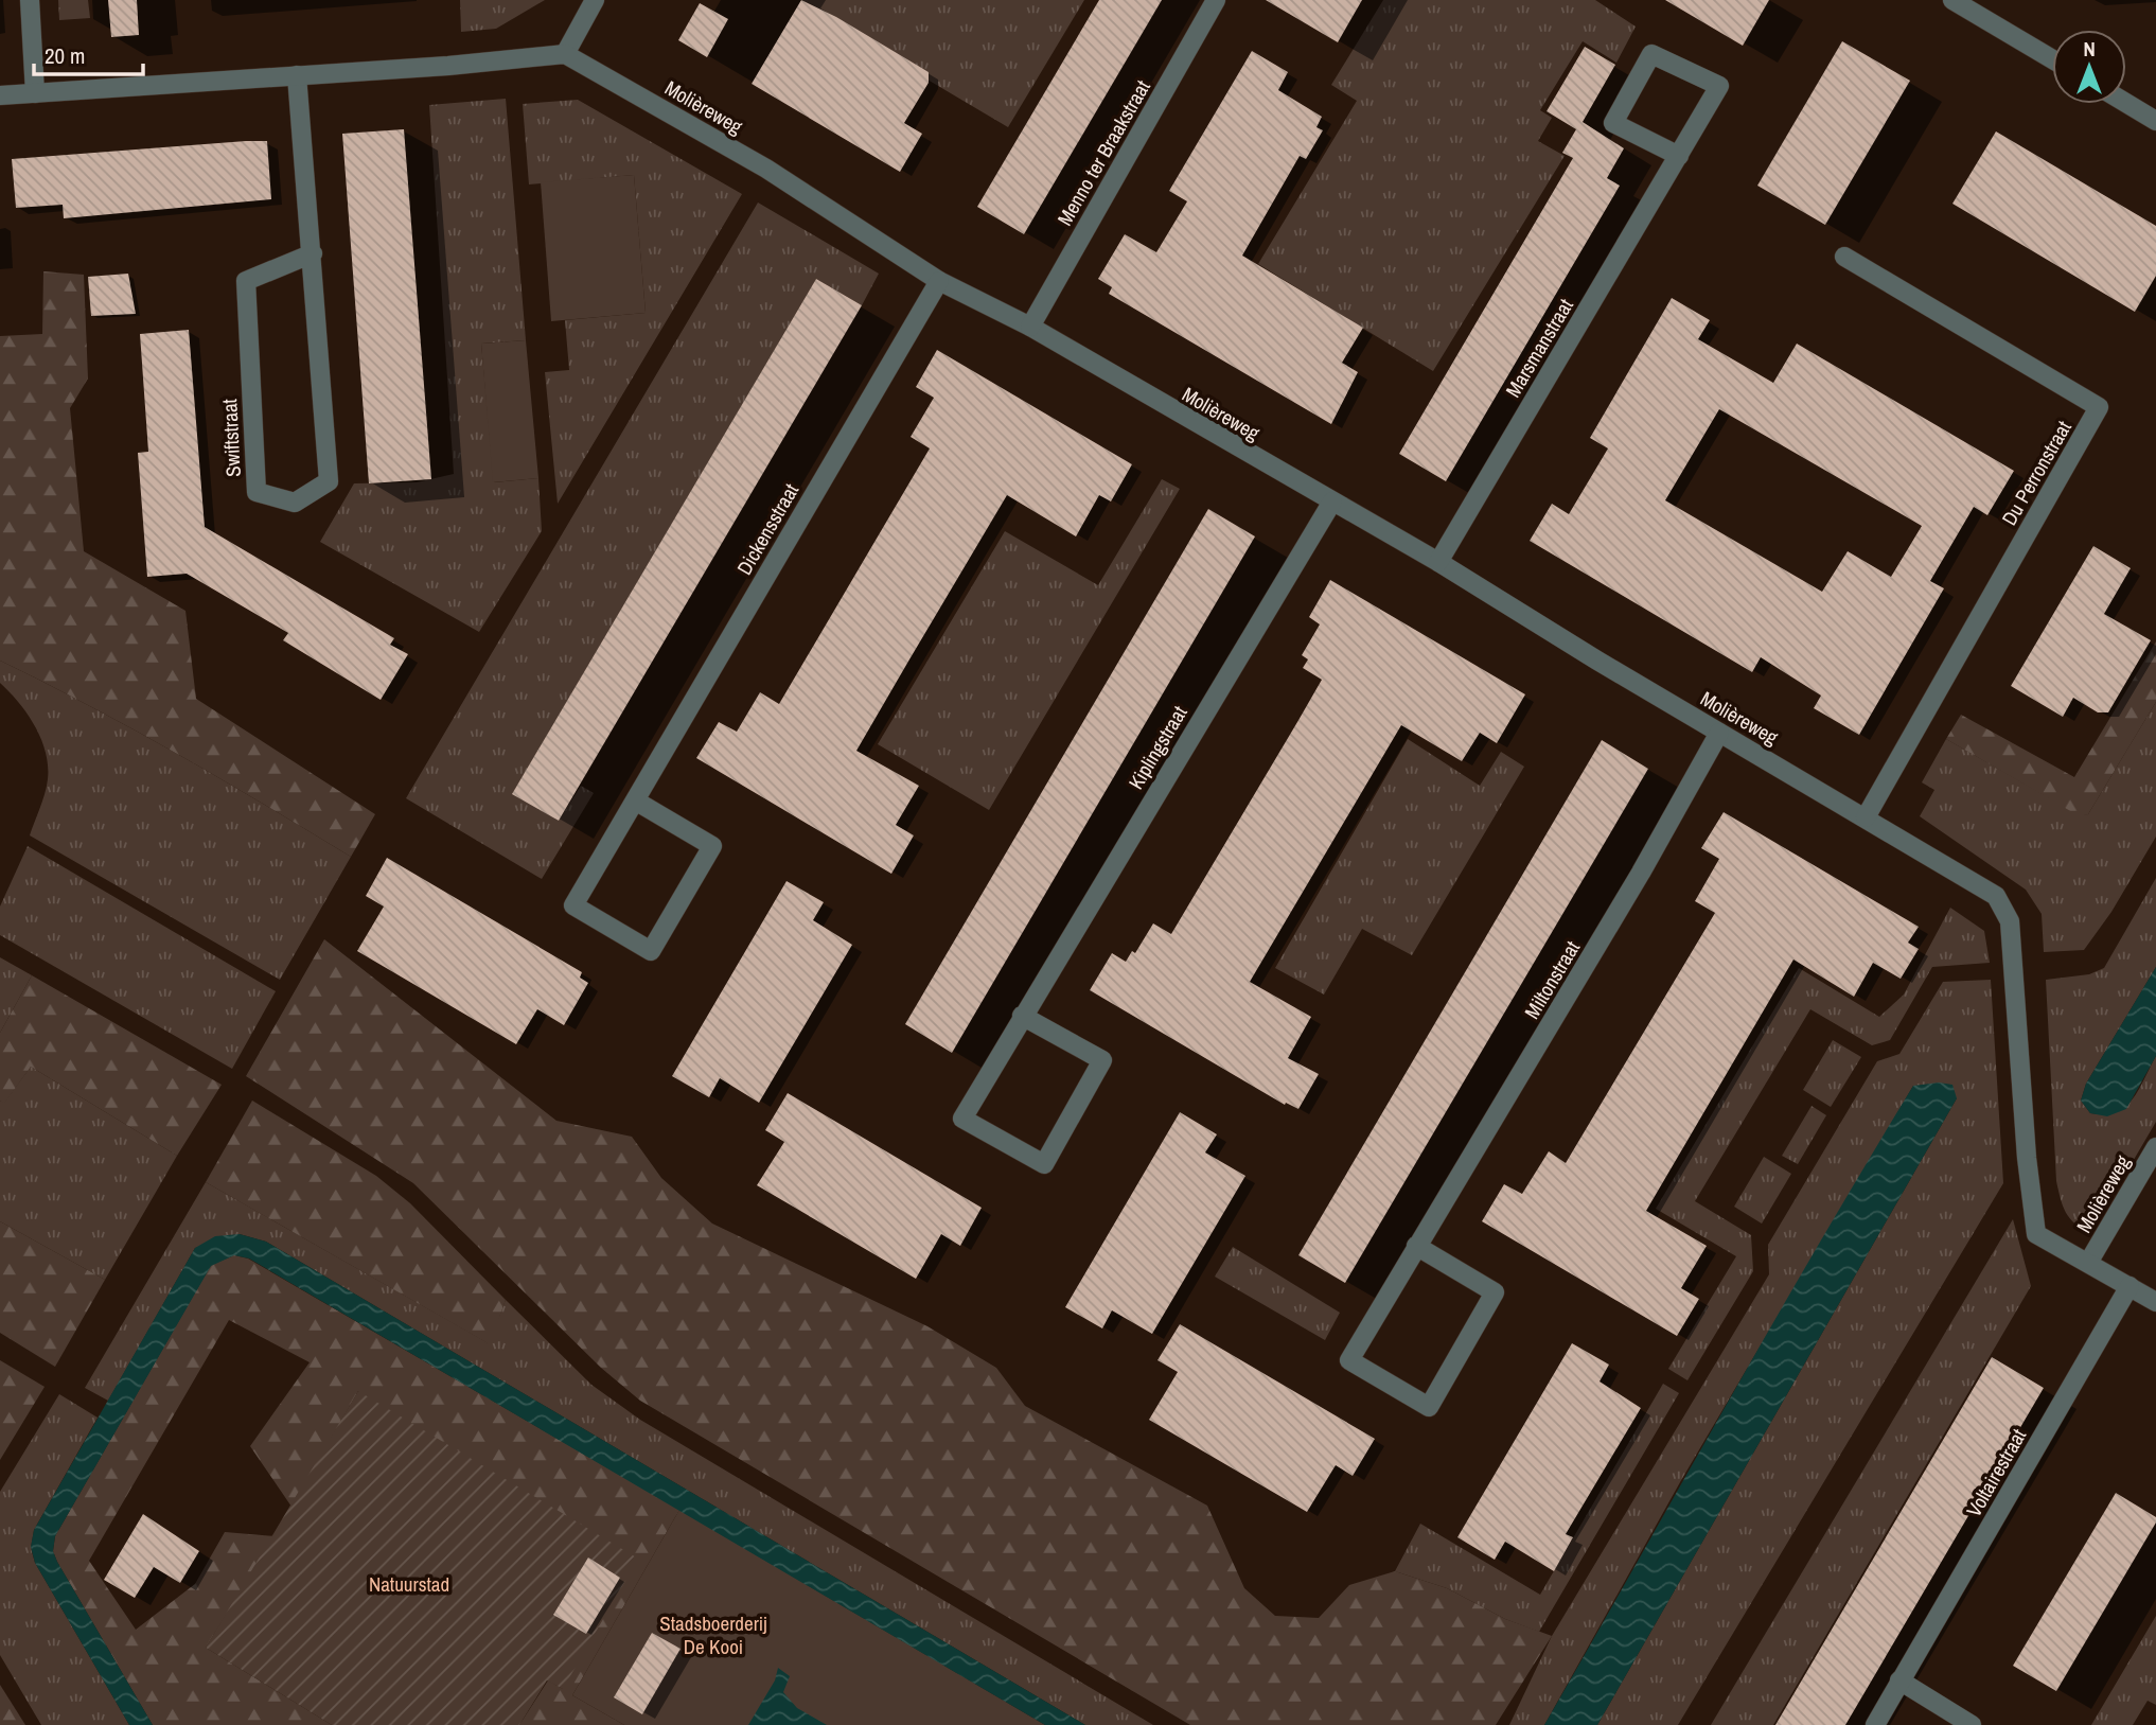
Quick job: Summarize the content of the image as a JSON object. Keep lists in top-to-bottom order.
{
  "streets": {
    "street": [
      "Molièreweg",
      "Menno ter Braakstraat",
      "Marsmanstraat",
      "Swiftstraat",
      "Du Perronstraat",
      "Dickensstraat",
      "Kiplingstraat",
      "Miltonstraat",
      "Voltairestraat"
    ]
  },
  "crossings": [
    ["Molièreweg", "Menno ter Braakstraat"],
    ["Molièreweg", "Marsmanstraat"],
    ["Molièreweg", "Du Perronstraat"],
    ["Molièreweg", "Dickensstraat"],
    ["Molièreweg", "Kiplingstraat"],
    ["Molièreweg", "Miltonstraat"],
    ["Molièreweg", "Voltairestraat"]
  ],
  "parks": ["Natuurstad", "Stadsboerderij De Kooi"],
  "scale_bar": "20 m",
  "north": "top"
}
